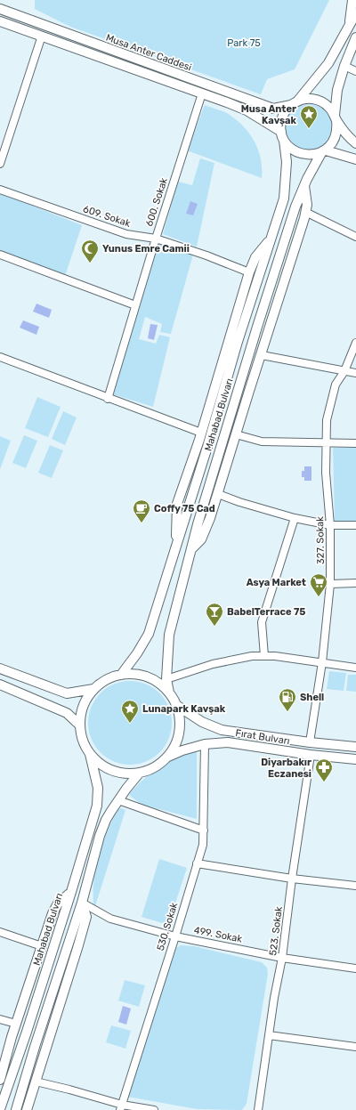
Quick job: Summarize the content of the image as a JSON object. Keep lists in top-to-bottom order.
{
  "streets": {
    "main road": ["Musa Anter Caddesi", "Mahabad Bulvarı", "Fırat Bulvarı"],
    "street": [
      "600. Sokak",
      "609. Sokak",
      "327. Sokak",
      "530. Sokak",
      "523. Sokak",
      "499. Sokak"
    ]
  },
  "crossings": [
    ["Musa Anter Caddesi", "Mahabad Bulvarı"],
    ["600. Sokak", "609. Sokak"],
    ["Mahabad Bulvarı", "Fırat Bulvarı"],
    ["327. Sokak", "Fırat Bulvarı"],
    ["Fırat Bulvarı", "530. Sokak"],
    ["Fırat Bulvarı", "523. Sokak"],
    ["530. Sokak", "499. Sokak"],
    ["523. Sokak", "499. Sokak"]
  ],
  "parks": ["Park 75"],
  "places": {
    "place": ["Musa Anter Kavşak", "Lunapark Kavşak"],
    "mosque": ["Yunus Emre Camii"],
    "cafe": ["Coffy 75 Cad"],
    "supermarket": ["Asya Market"],
    "bar": ["BabelTerrace 75"],
    "fuel station": ["Shell"],
    "pharmacy": ["Diyarbakır Eczanesi"]
  }
}
